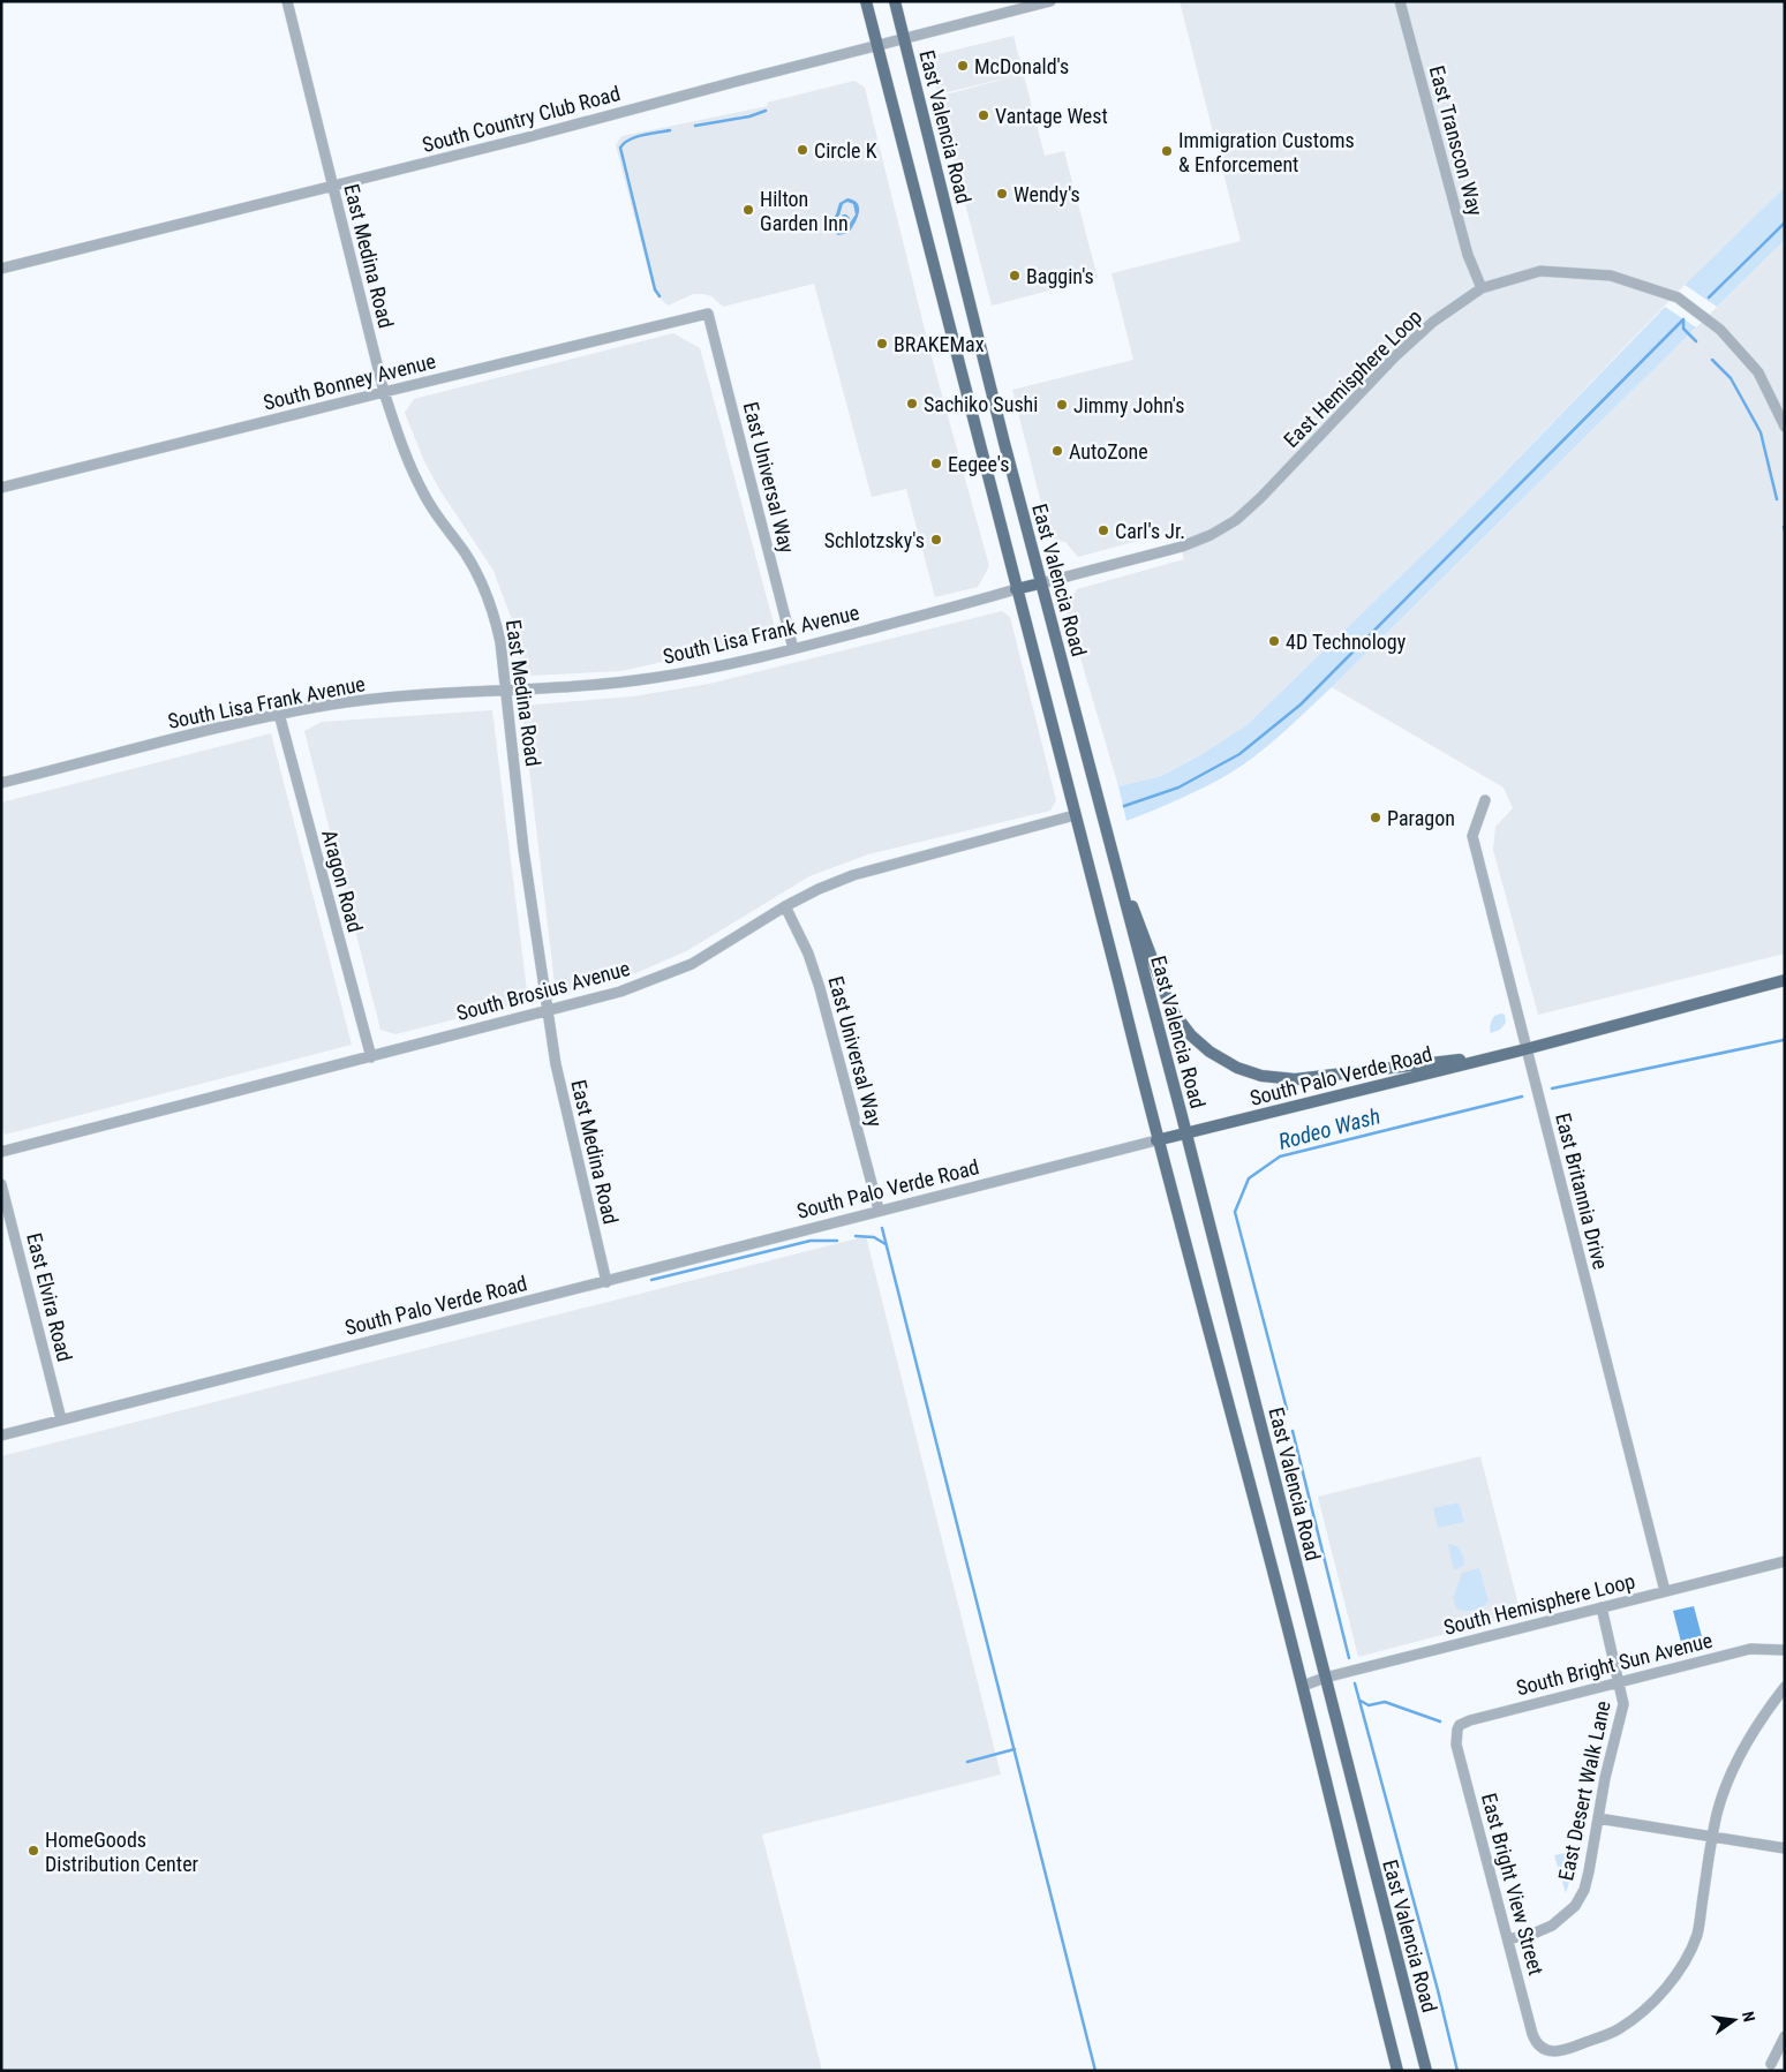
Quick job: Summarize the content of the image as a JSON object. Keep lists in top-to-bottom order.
{
  "streets": {
    "main road": ["East Valencia Road", "South Palo Verde Road"],
    "street": [
      "South Country Club Road",
      "East Transcon Way",
      "East Medina Road",
      "East Hemisphere Loop",
      "South Bonney Avenue",
      "East Universal Way",
      "South Lisa Frank Avenue",
      "Aragon Road",
      "South Brosius Avenue",
      "East Britannia Drive",
      "East Elvira Road",
      "South Hemisphere Loop",
      "South Bright Sun Avenue",
      "East Desert Walk Lane",
      "East Bright View Street"
    ]
  },
  "crossings": [
    ["South Country Club Road", "East Valencia Road"],
    ["South Country Club Road", "East Medina Road"],
    ["East Valencia Road", "East Hemisphere Loop"],
    ["East Valencia Road", "South Lisa Frank Avenue"],
    ["East Valencia Road", "South Brosius Avenue"],
    ["East Valencia Road", "South Palo Verde Road"],
    ["East Valencia Road", "South Hemisphere Loop"],
    ["East Transcon Way", "East Hemisphere Loop"],
    ["East Medina Road", "South Bonney Avenue"],
    ["East Medina Road", "South Lisa Frank Avenue"],
    ["East Medina Road", "South Brosius Avenue"],
    ["East Medina Road", "South Palo Verde Road"],
    ["South Bonney Avenue", "East Universal Way"],
    ["East Universal Way", "South Lisa Frank Avenue"],
    ["East Universal Way", "South Brosius Avenue"],
    ["East Universal Way", "South Palo Verde Road"],
    ["South Lisa Frank Avenue", "Aragon Road"],
    ["Aragon Road", "South Brosius Avenue"],
    ["South Palo Verde Road", "East Britannia Drive"],
    ["South Palo Verde Road", "East Elvira Road"],
    ["East Britannia Drive", "South Hemisphere Loop"],
    ["South Hemisphere Loop", "East Desert Walk Lane"],
    ["South Bright Sun Avenue", "East Desert Walk Lane"],
    ["South Bright Sun Avenue", "East Bright View Street"],
    ["East Desert Walk Lane", "East Bright View Street"]
  ],
  "water": ["Rodeo Wash"],
  "places": [
    "McDonald's",
    "Vantage West",
    "Circle K",
    "Immigration Customs & Enforcement",
    "Wendy's",
    "Hilton Garden Inn",
    "Baggin's",
    "BRAKEMax",
    "Sachiko Sushi",
    "Jimmy John's",
    "AutoZone",
    "Eegee's",
    "Carl's Jr.",
    "Schlotzsky's",
    "4D Technology",
    "Paragon",
    "HomeGoods Distribution Center"
  ],
  "north": "right"
}
